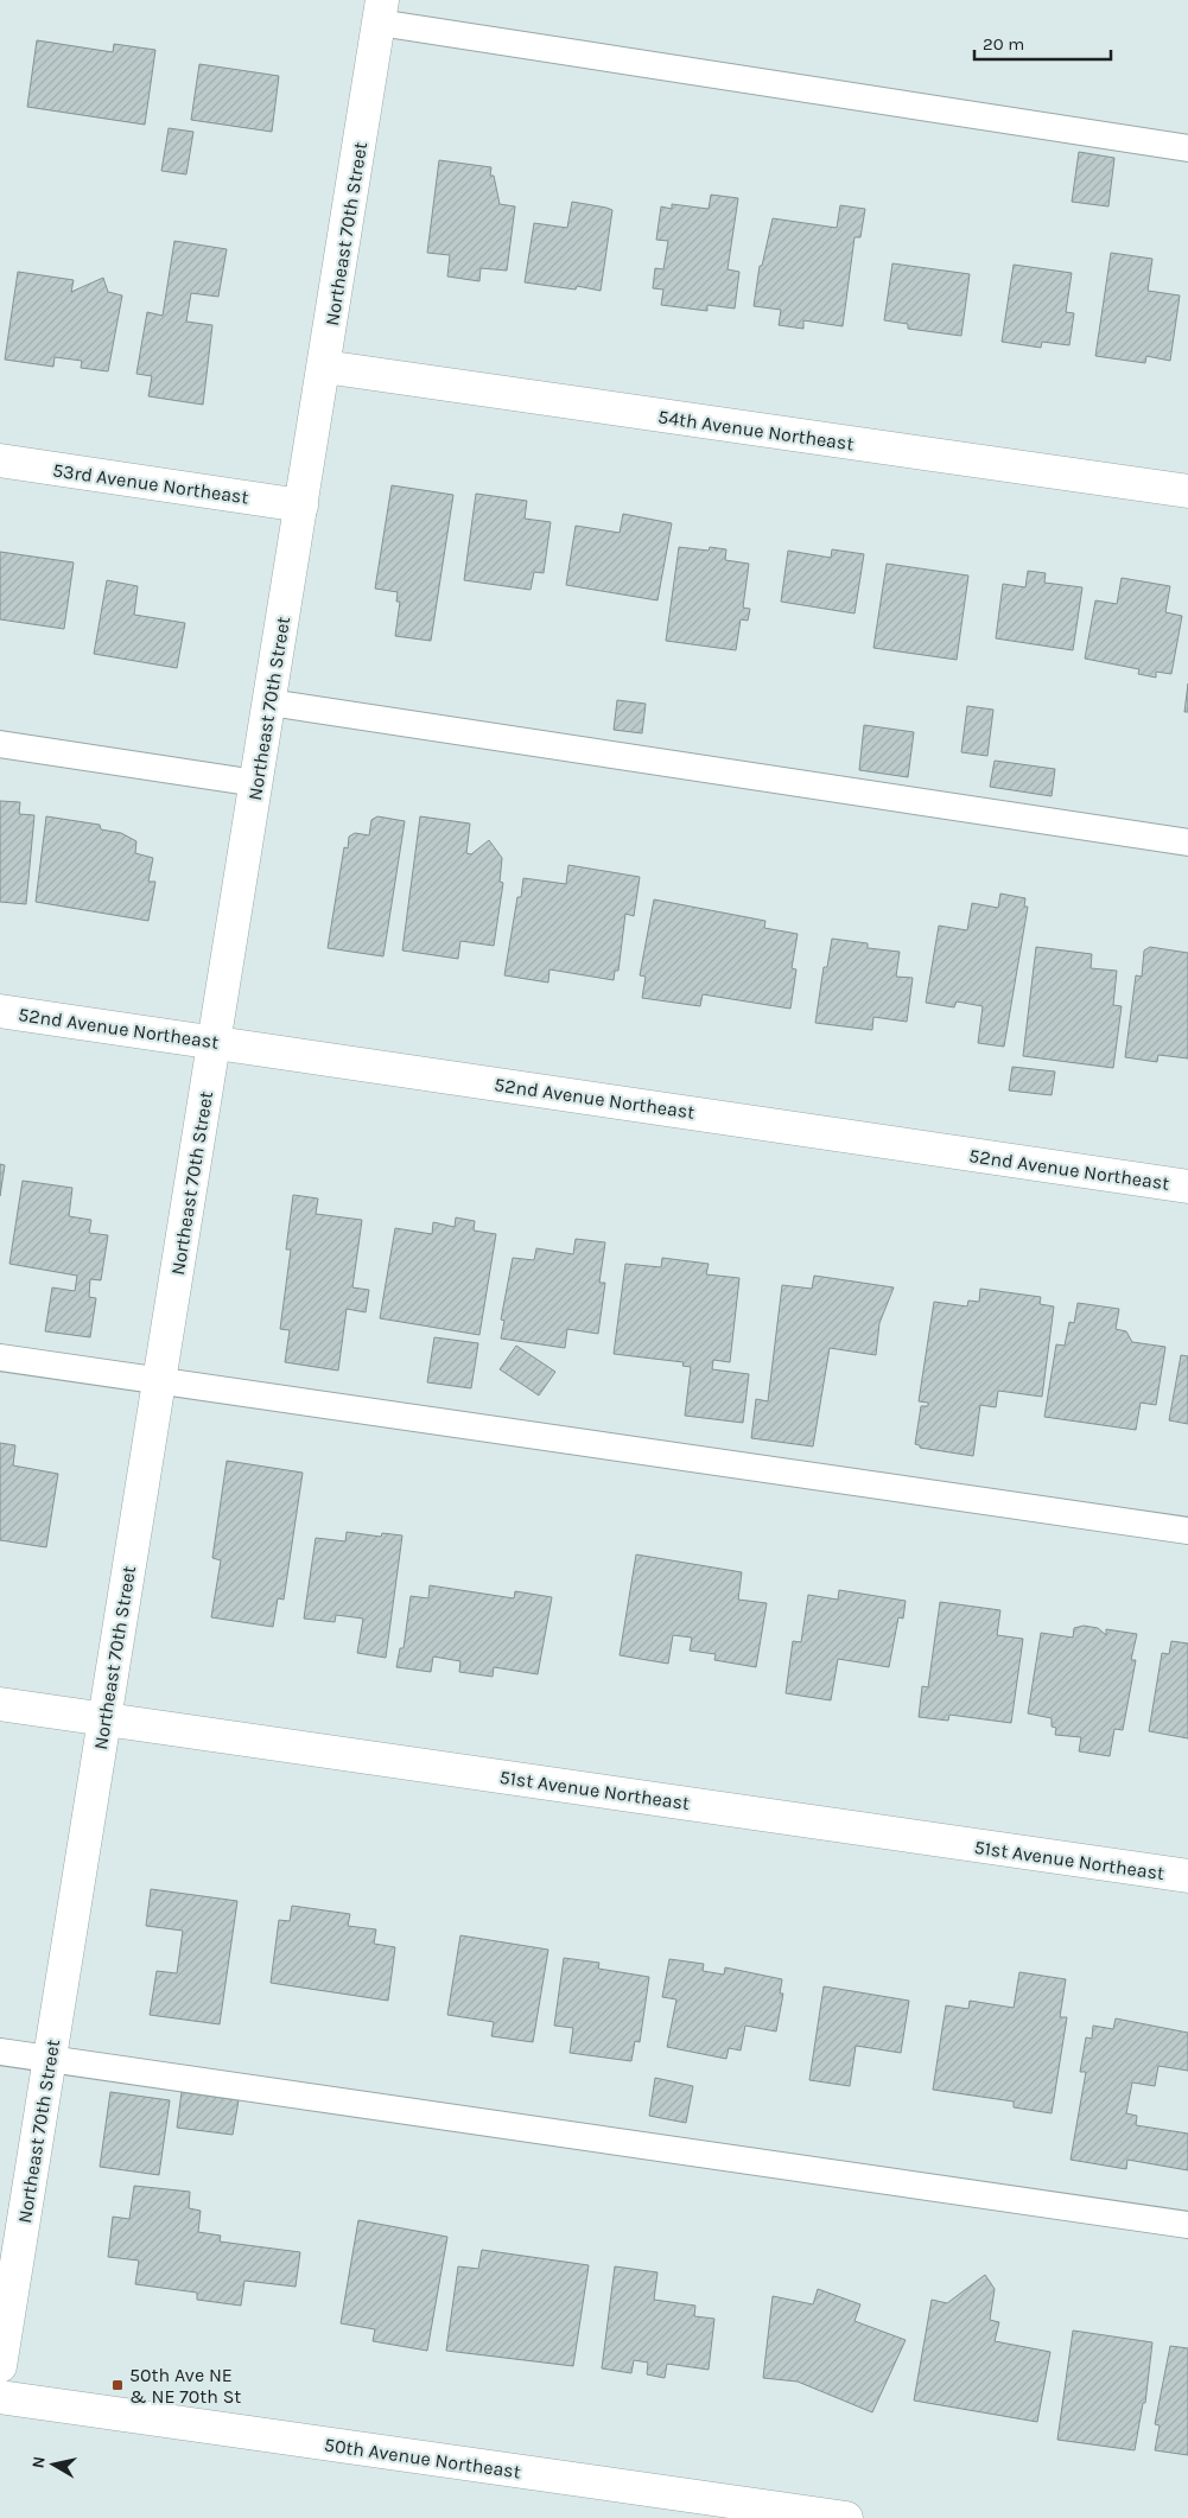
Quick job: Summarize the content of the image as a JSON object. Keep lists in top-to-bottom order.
{
  "streets": {
    "street": [
      "Northeast 70th Street",
      "54th Avenue Northeast",
      "53rd Avenue Northeast",
      "52nd Avenue Northeast",
      "51st Avenue Northeast",
      "50th Avenue Northeast"
    ]
  },
  "crossings": [
    ["Northeast 70th Street", "54th Avenue Northeast"],
    ["Northeast 70th Street", "53rd Avenue Northeast"],
    ["Northeast 70th Street", "52nd Avenue Northeast"],
    ["Northeast 70th Street", "51st Avenue Northeast"]
  ],
  "places": {
    "transit": ["50th Ave NE & NE 70th St"]
  },
  "scale_bar": "20 m",
  "north": "left"
}
